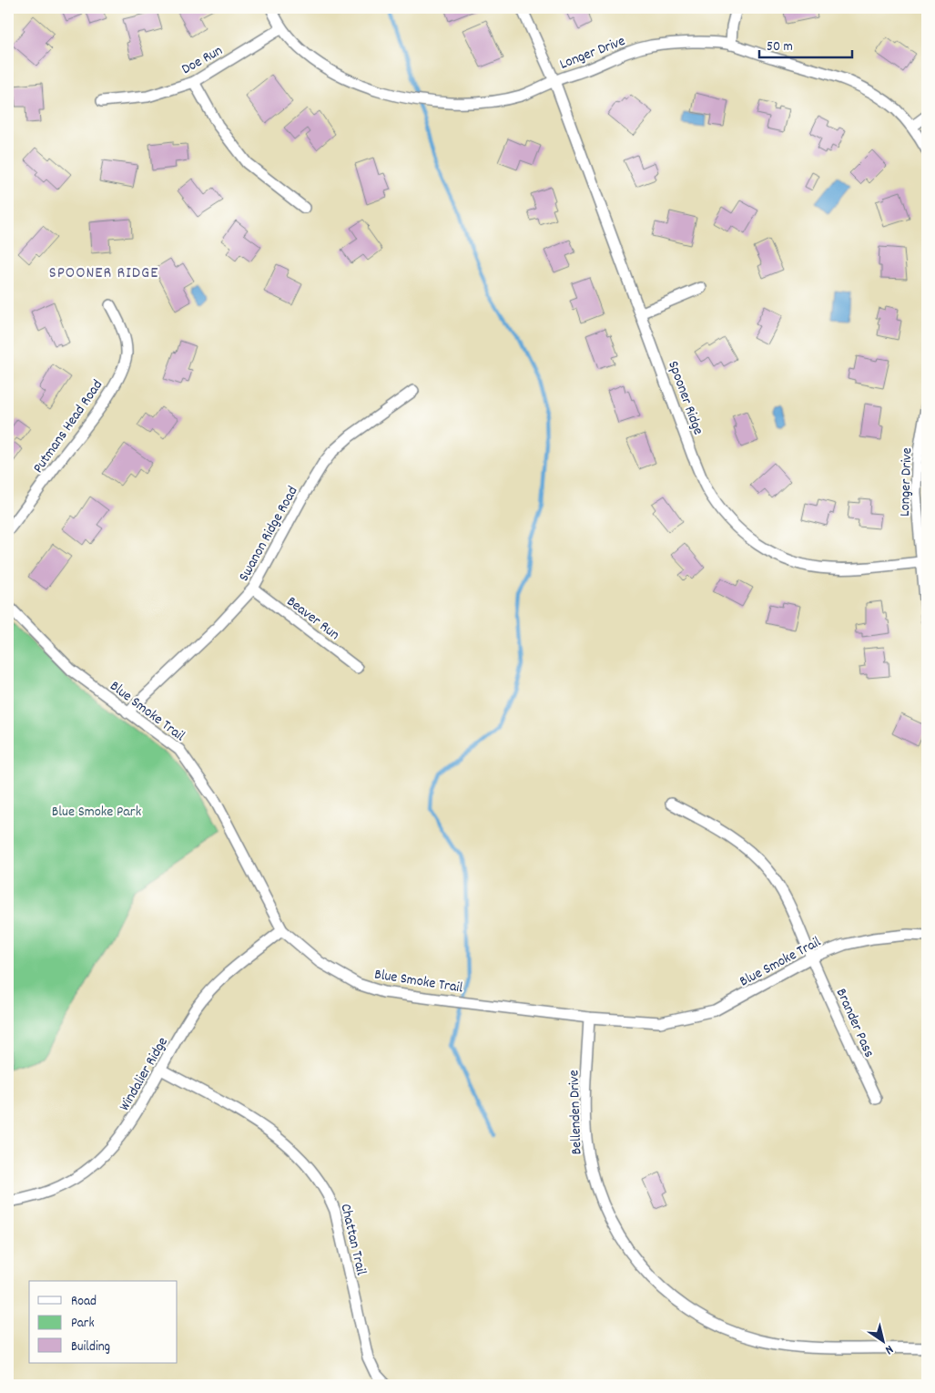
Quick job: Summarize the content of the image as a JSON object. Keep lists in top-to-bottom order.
{
  "streets": {
    "street": [
      "Longer Drive",
      "Doe Run",
      "Spooner Ridge",
      "Putmans Head Road",
      "Swanon Ridge Road",
      "Beaver Run",
      "Blue Smoke Trail",
      "Brander Pass",
      "Windalier Ridge",
      "Bellenden Drive",
      "Chattan Trail"
    ]
  },
  "crossings": [
    ["Longer Drive", "Doe Run"],
    ["Longer Drive", "Spooner Ridge"],
    ["Swanon Ridge Road", "Beaver Run"],
    ["Swanon Ridge Road", "Blue Smoke Trail"],
    ["Blue Smoke Trail", "Brander Pass"],
    ["Blue Smoke Trail", "Windalier Ridge"],
    ["Blue Smoke Trail", "Bellenden Drive"],
    ["Windalier Ridge", "Chattan Trail"]
  ],
  "districts": ["SPOONER RIDGE"],
  "parks": ["Blue Smoke Park"],
  "legend": ["Road", "Park", "Building"],
  "scale_bar": "50 m",
  "north": "bottom right"
}
